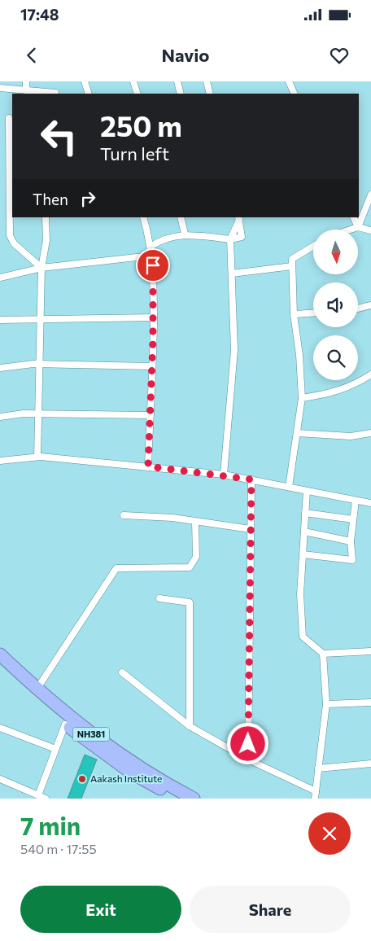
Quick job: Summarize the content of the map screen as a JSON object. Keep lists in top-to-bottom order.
{
  "streets": {
    "highway": ["NH381"]
  },
  "places": ["Aakash Institute"],
  "north": "bottom",
  "page": {
    "status": "17:48",
    "header": "Navio",
    "turn": ["250 m", "Turn left"],
    "then": "Then",
    "heading": ["7 min", "540 m · 17:55"],
    "buttons": ["Exit", "Share"]
  }
}
